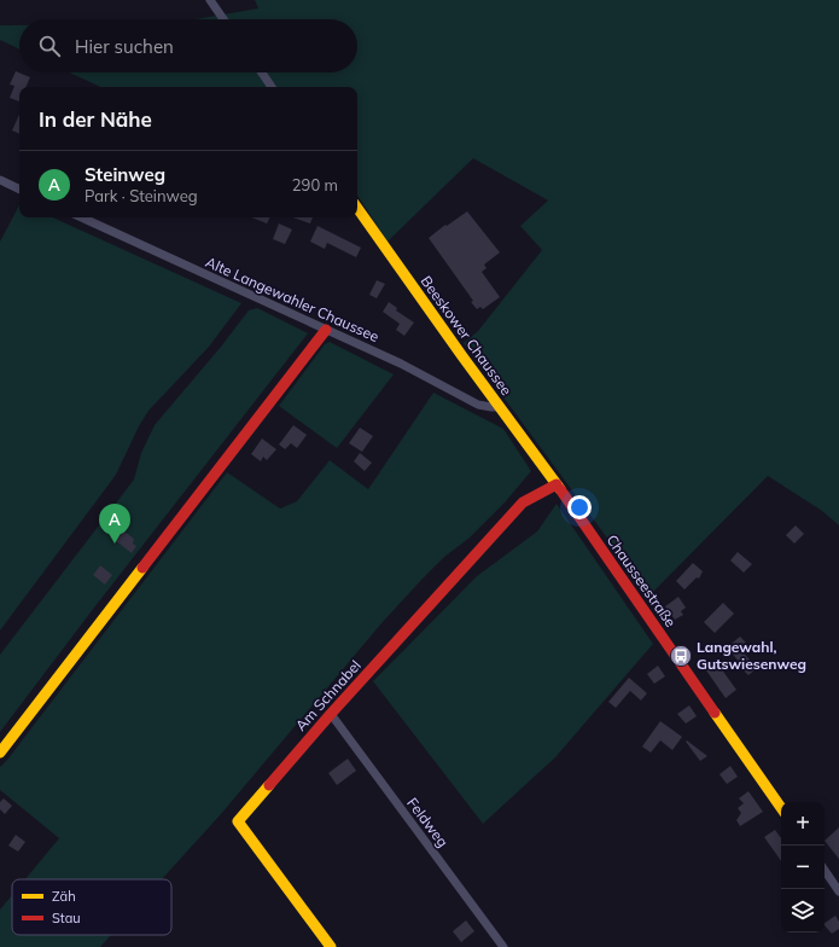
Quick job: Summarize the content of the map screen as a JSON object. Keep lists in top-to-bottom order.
{
  "streets": {
    "street": [
      "Alte Langewahler Chaussee",
      "Beeskower Chaussee",
      "Chausseestraße",
      "Am Schnabel",
      "Feldweg"
    ]
  },
  "crossings": [
    ["Alte Langewahler Chaussee", "Beeskower Chaussee"],
    ["Beeskower Chaussee", "Chausseestraße"],
    ["Beeskower Chaussee", "Am Schnabel"],
    ["Chausseestraße", "Am Schnabel"],
    ["Am Schnabel", "Feldweg"]
  ],
  "places": {
    "bus stop": ["Langewahl, Gutswiesenweg"]
  },
  "legend": ["Zäh", "Stau"],
  "page": {
    "search": "Hier suchen",
    "heading": "In der Nähe",
    "list": [
      {
        "mark": "A",
        "name": "Steinweg",
        "note": "Park · Steinweg",
        "value": "290 m"
      }
    ],
    "pins": "A",
    "map_buttons": ["+", "−"]
  }
}
